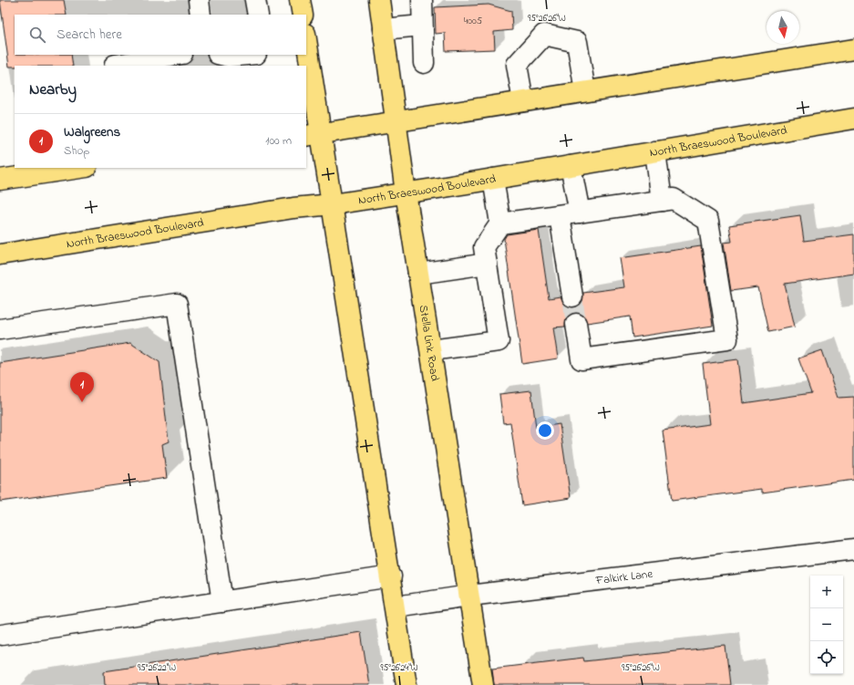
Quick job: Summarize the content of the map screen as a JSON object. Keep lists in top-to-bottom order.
{
  "streets": {
    "main road": ["North Braeswood Boulevard", "Stella Link Road"],
    "street": ["Falkirk Lane"]
  },
  "crossings": [
    ["North Braeswood Boulevard", "Stella Link Road"],
    ["Stella Link Road", "Falkirk Lane"]
  ],
  "house_numbers": ["4005"],
  "north": "bottom",
  "page": {
    "search": "Search here",
    "heading": "Nearby",
    "list": [
      {
        "mark": "1",
        "name": "Walgreens",
        "note": "Shop",
        "value": "100 m"
      }
    ],
    "pins": "1",
    "map_buttons": ["+", "−"]
  },
  "coordinates": ["95°26'26\"W", "95°26'22\"W", "95°26'24\"W"]
}
